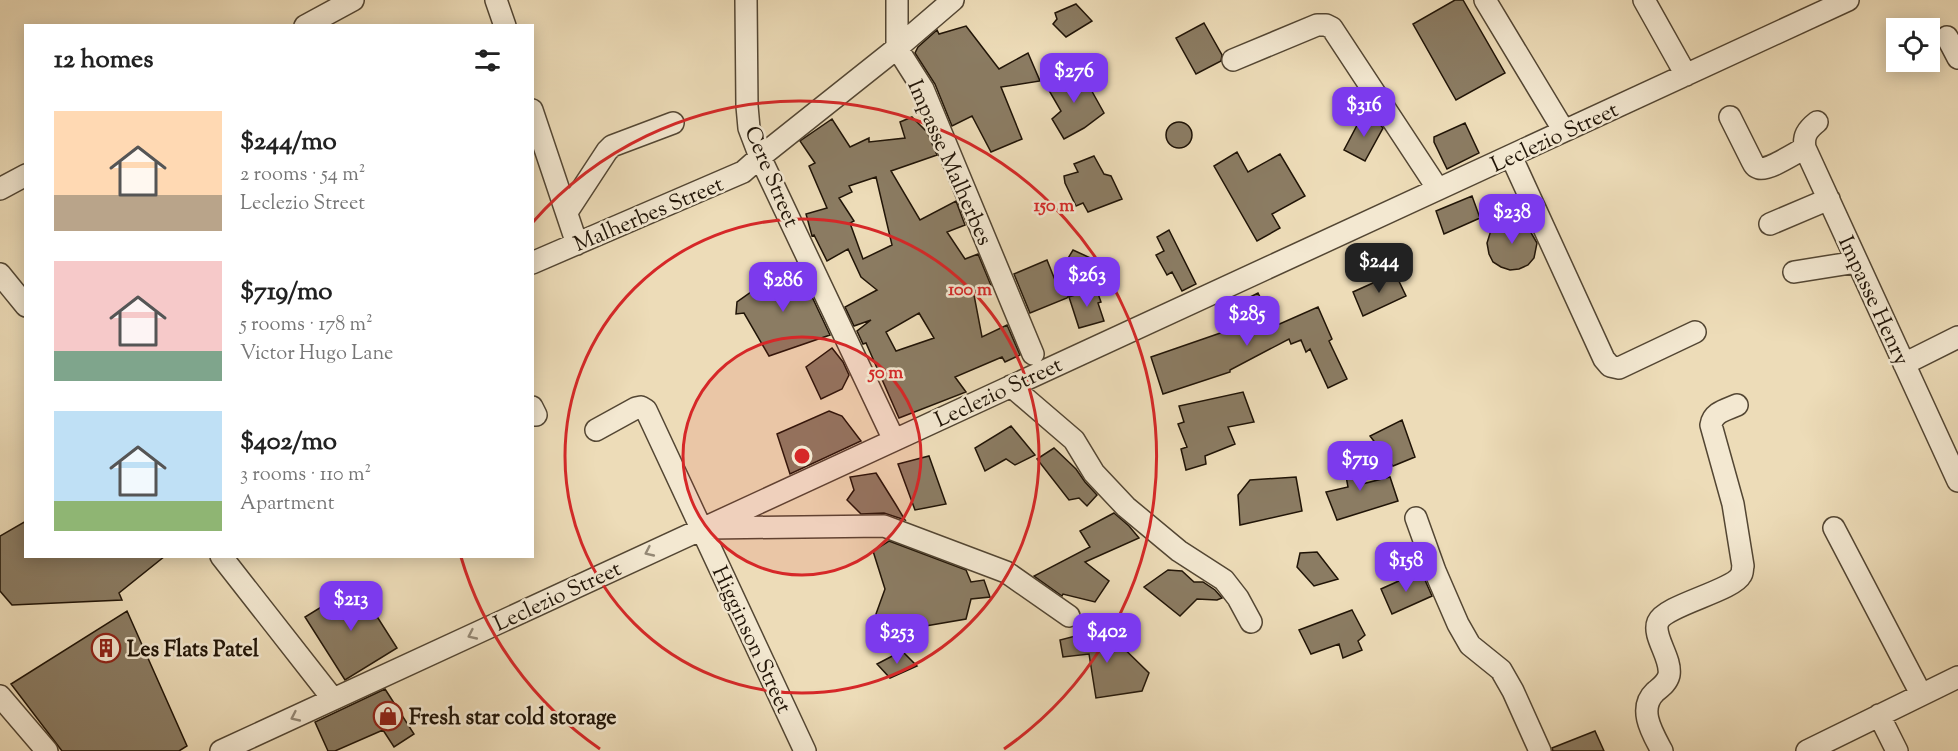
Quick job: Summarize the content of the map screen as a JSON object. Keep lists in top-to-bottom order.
{
  "streets": {
    "street": [
      "Leclezio Street",
      "Impasse Malherbes",
      "Cere Street",
      "Malherbes Street",
      "Impasse Henry",
      "Higginson Street"
    ]
  },
  "crossings": [
    ["Leclezio Street", "Cere Street"],
    ["Leclezio Street", "Higginson Street"],
    ["Impasse Malherbes", "Malherbes Street"],
    ["Cere Street", "Malherbes Street"]
  ],
  "places": {
    "building": ["Les Flats Patel"],
    "shop": ["Fresh star cold storage"]
  },
  "page": {
    "heading": "12 homes",
    "price": [
      "$276",
      "$316",
      "$238",
      "$244",
      "$263",
      "$286",
      "$285",
      "$719",
      "$158",
      "$213",
      "$402",
      "$253"
    ],
    "list": [
      {
        "name": "$244/mo",
        "note": "2 rooms · 54 m² · Leclezio Street"
      },
      {
        "name": "$719/mo",
        "note": "5 rooms · 178 m² · Victor Hugo Lane"
      },
      {
        "name": "$402/mo",
        "note": "3 rooms · 110 m² · Apartment"
      }
    ]
  },
  "rings": ["150 m", "100 m", "50 m"]
}
